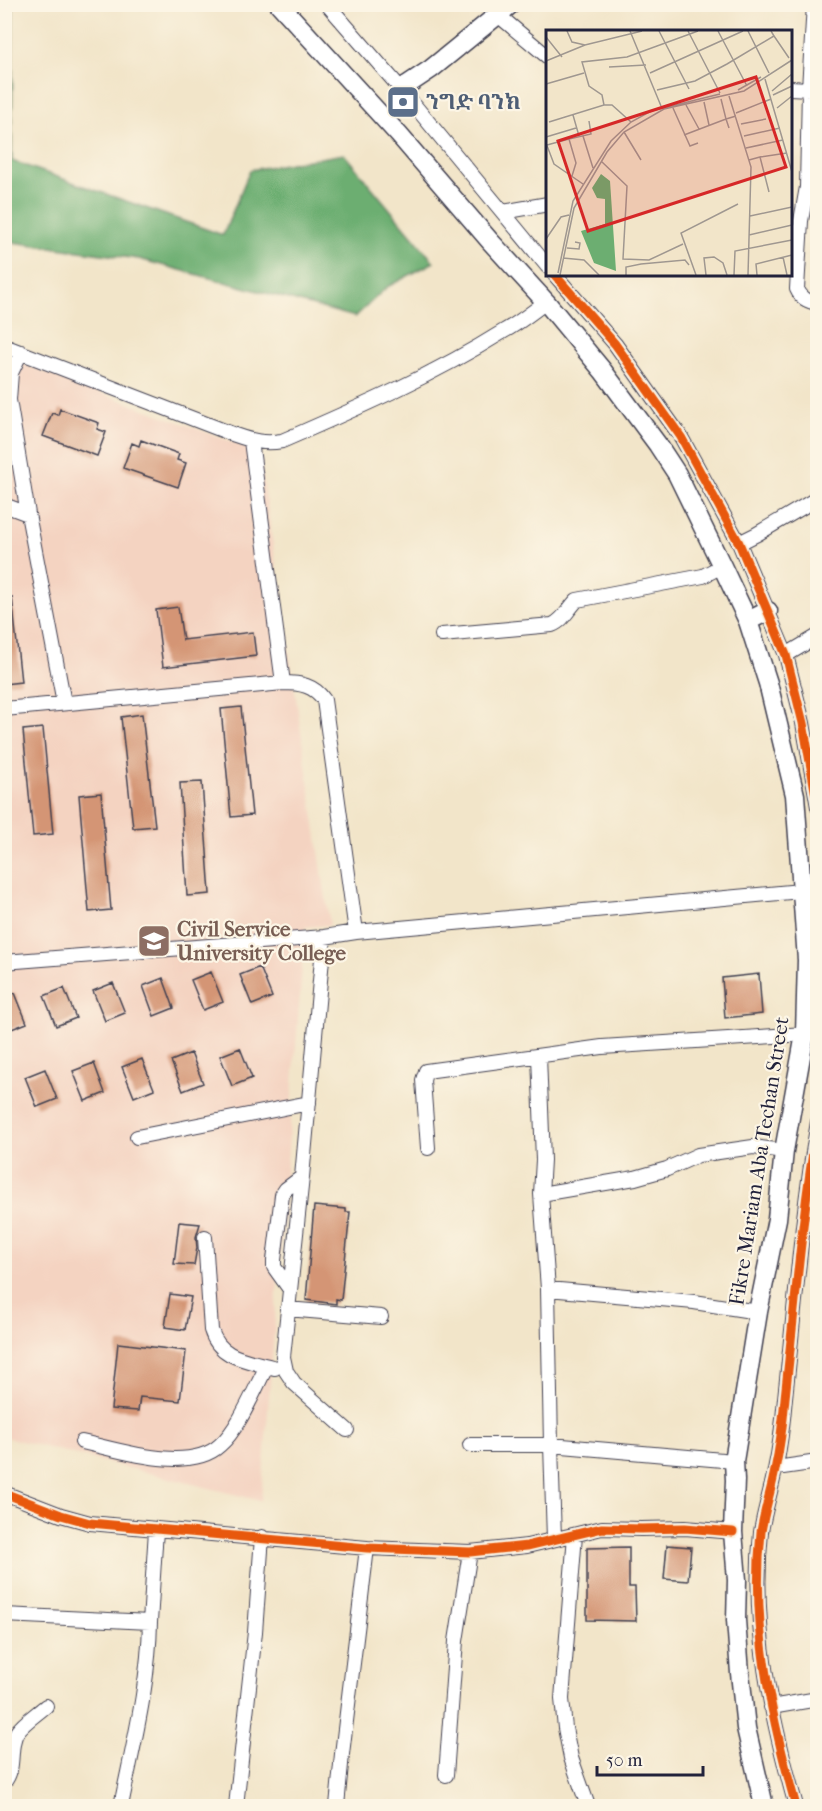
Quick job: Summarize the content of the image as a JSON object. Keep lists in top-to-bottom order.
{
  "streets": {
    "main road": ["Fikre Mariam Aba Techan Street"]
  },
  "places": {
    "bank": ["ንግድ ባንክ"],
    "school or university": ["Civil Service University College"]
  },
  "scale_bar": "50 m"
}
